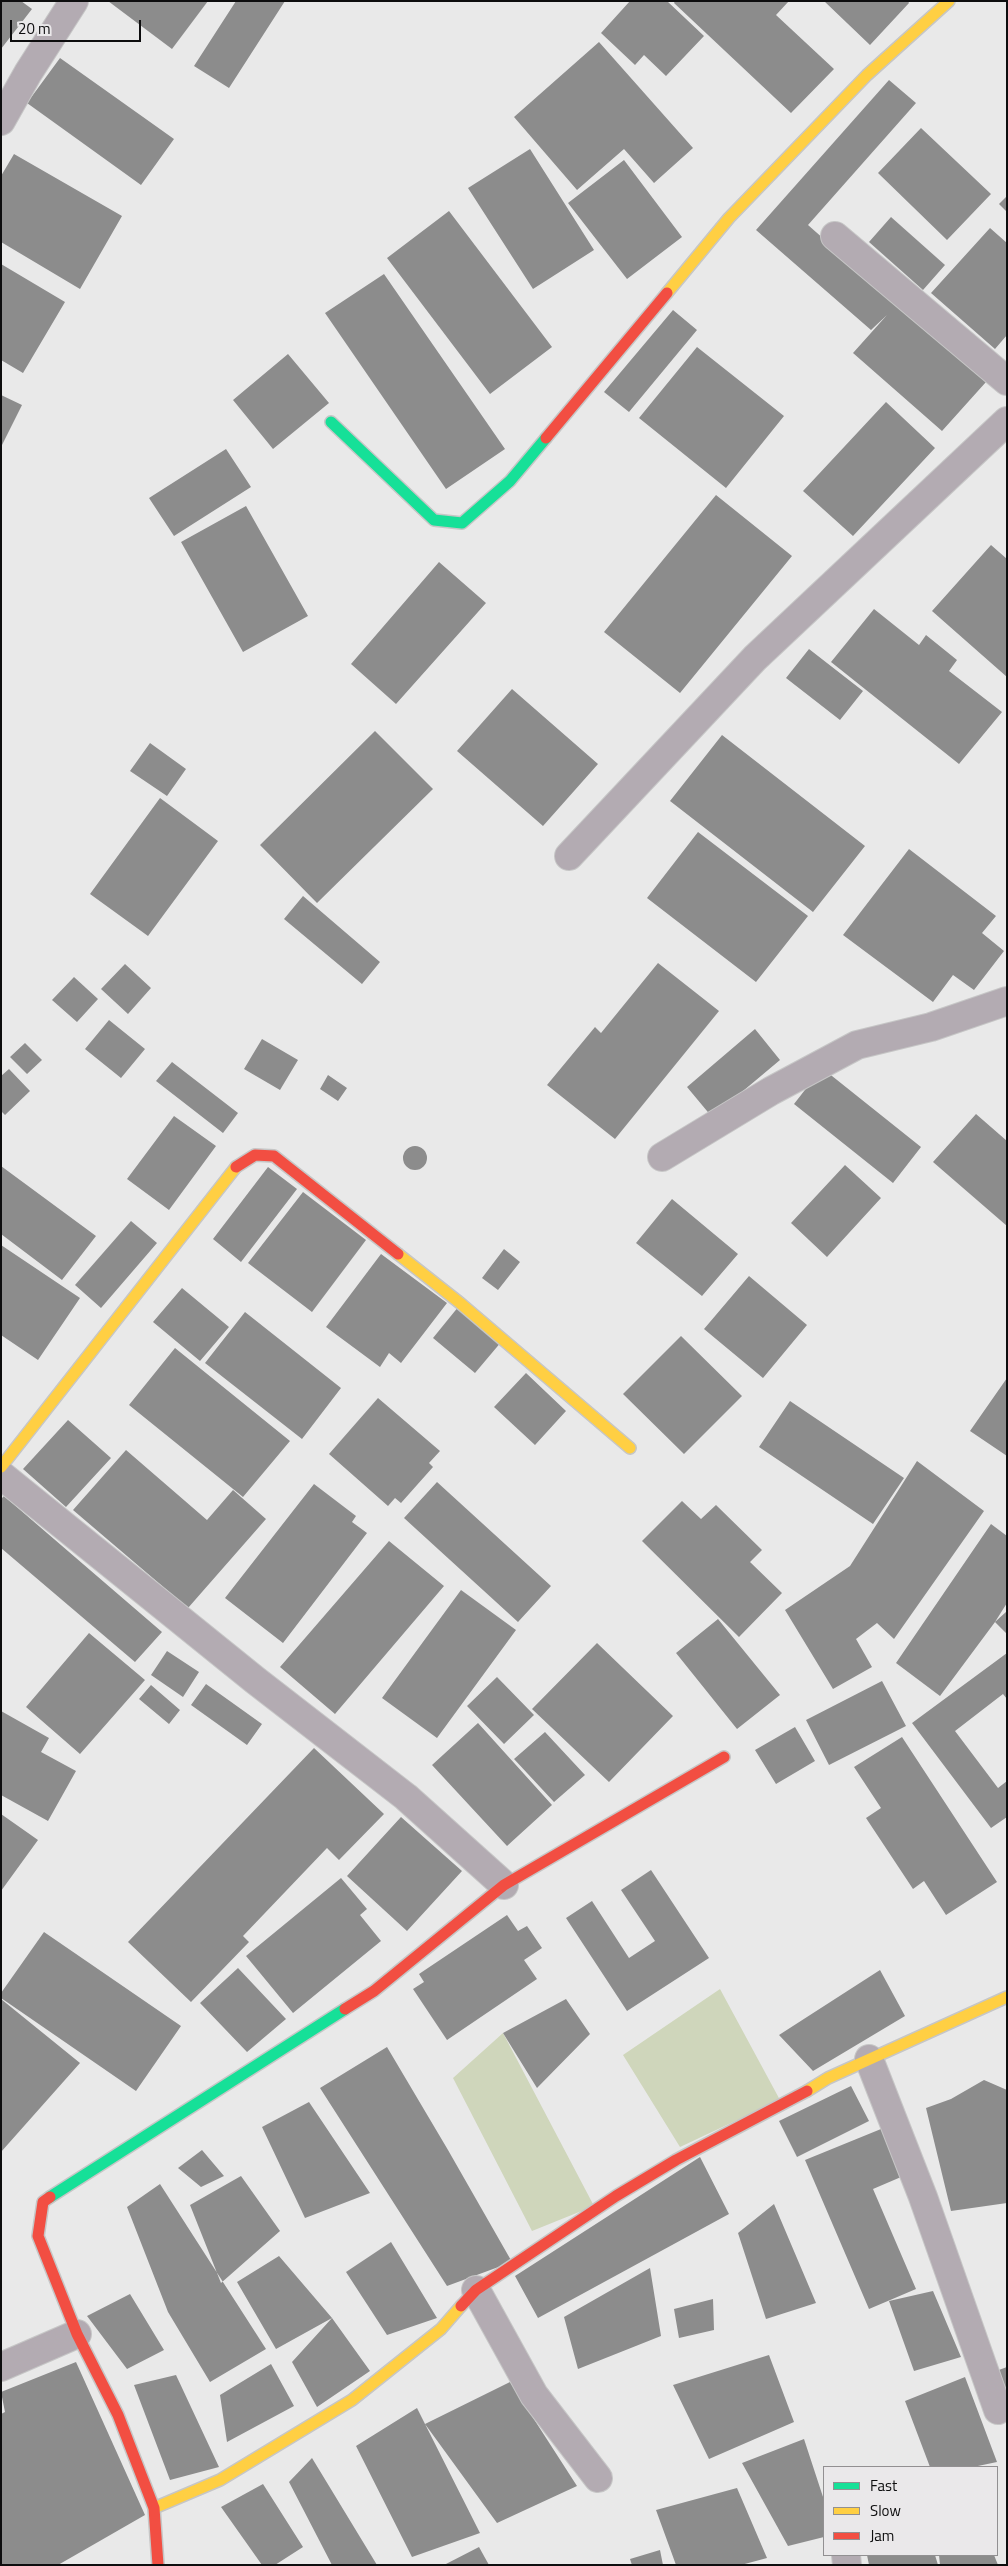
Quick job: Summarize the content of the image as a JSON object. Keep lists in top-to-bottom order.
{
  "legend": ["Fast", "Slow", "Jam"],
  "scale_bar": "20 m"
}
